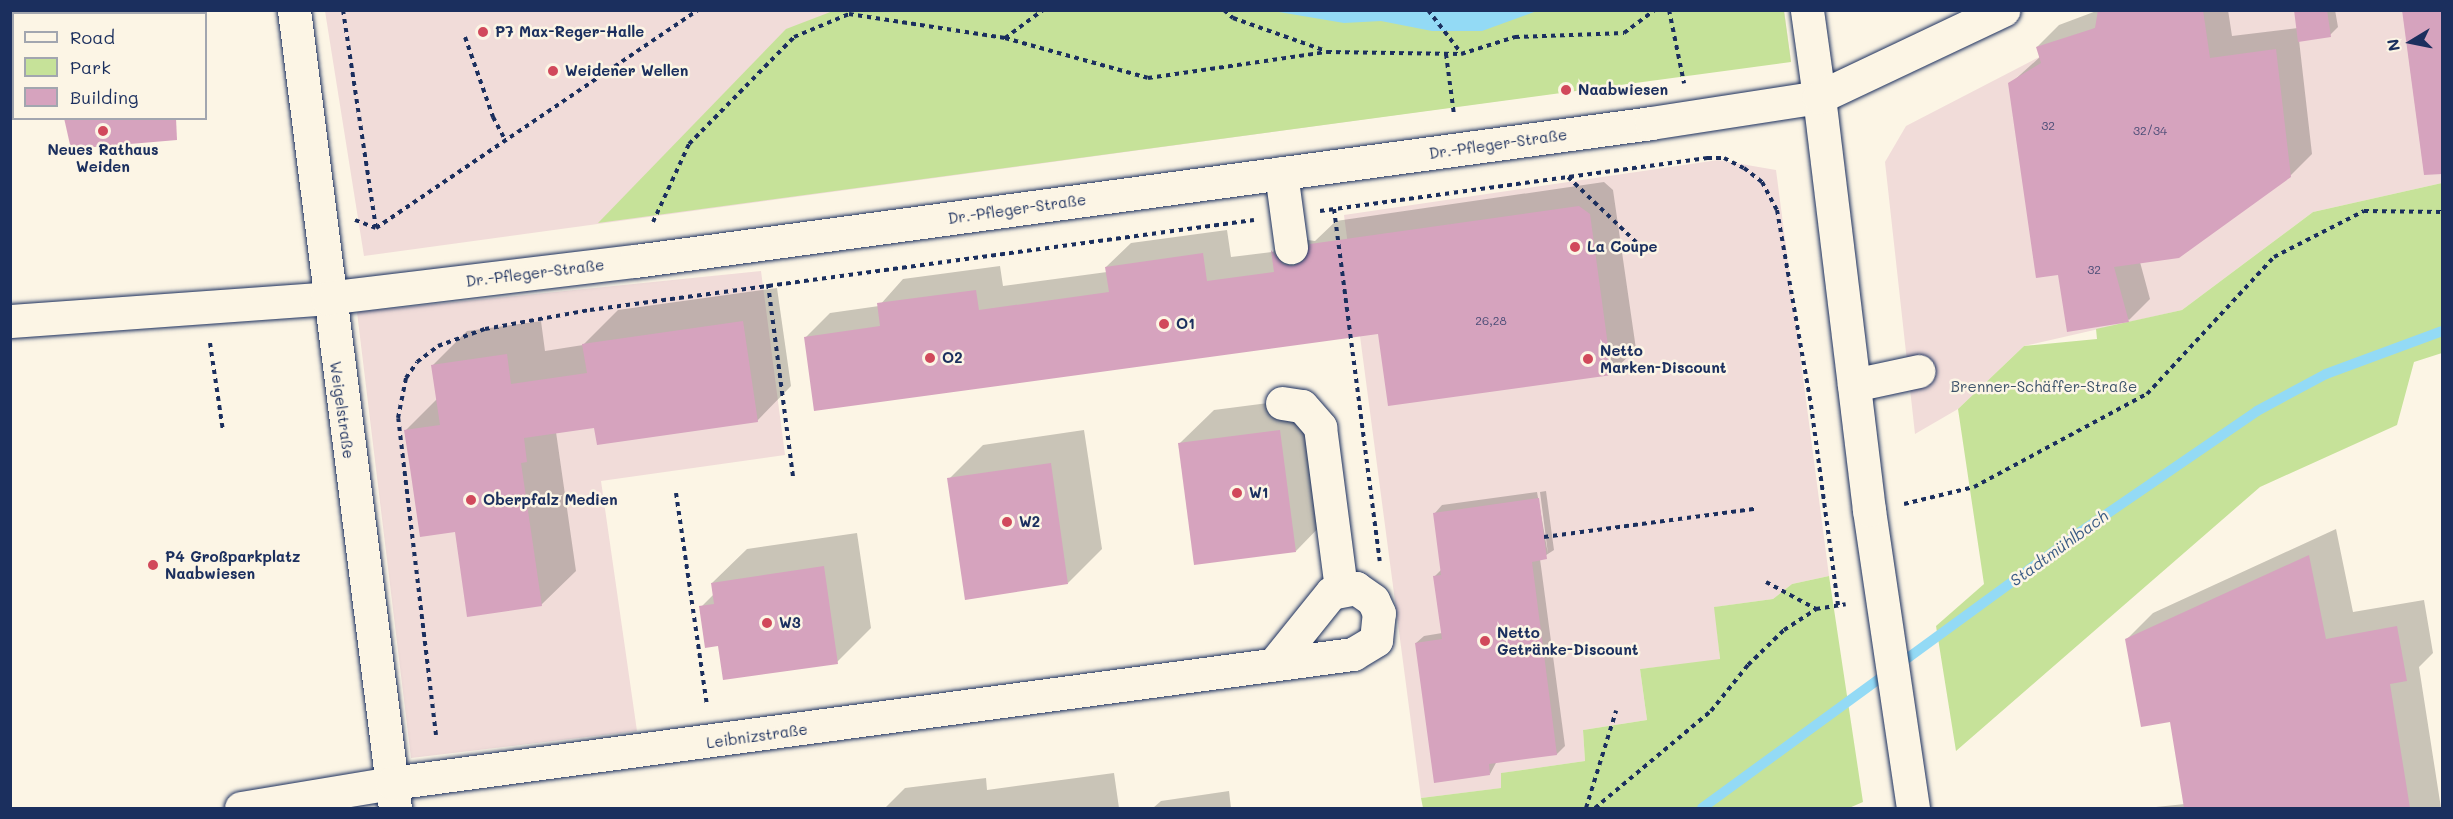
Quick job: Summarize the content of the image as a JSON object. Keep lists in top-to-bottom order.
{
  "streets": {
    "street": ["Dr.-Pfleger-Straße", "Weigelstraße", "Leibnizstraße"]
  },
  "crossings": [
    ["Dr.-Pfleger-Straße", "Weigelstraße"],
    ["Weigelstraße", "Leibnizstraße"]
  ],
  "water": ["Stadtmühlbach"],
  "parks": ["Brenner-Schäffer-Straße"],
  "places": [
    "P7 Max-Reger-Halle",
    "Weidener Wellen",
    "Naabwiesen",
    "Neues Rathaus Weiden",
    "La Coupe",
    "O1",
    "O2",
    "Netto Marken-Discount",
    "W1",
    "Oberpfalz Medien",
    "W2",
    "P4 Großparkplatz Naabwiesen",
    "W3",
    "Netto Getränke-Discount"
  ],
  "house_numbers": [
    "32",
    "32/34",
    "32",
    "26,28"
  ],
  "legend": ["Road", "Park", "Building"],
  "north": "left"
}
